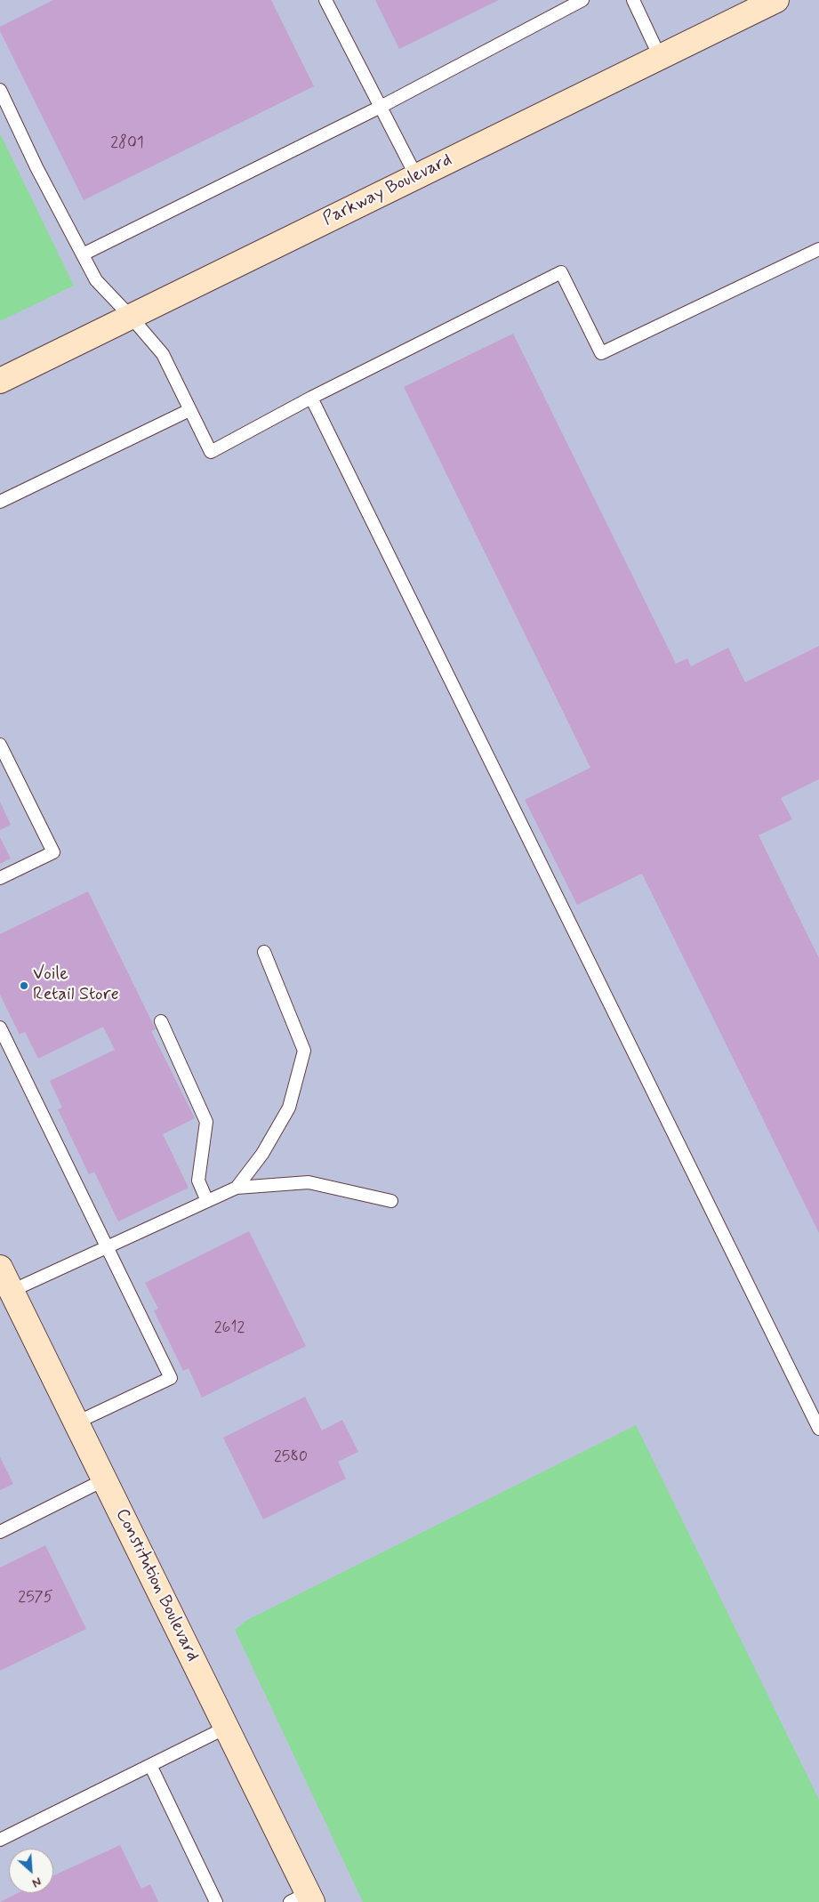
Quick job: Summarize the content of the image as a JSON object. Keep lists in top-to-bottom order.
{
  "streets": {
    "street": ["Parkway Boulevard", "Constitution Boulevard"]
  },
  "places": ["Voile Retail Store"],
  "house_numbers": [
    "2801",
    "2612",
    "2580",
    "2575"
  ],
  "north": "bottom right"
}
